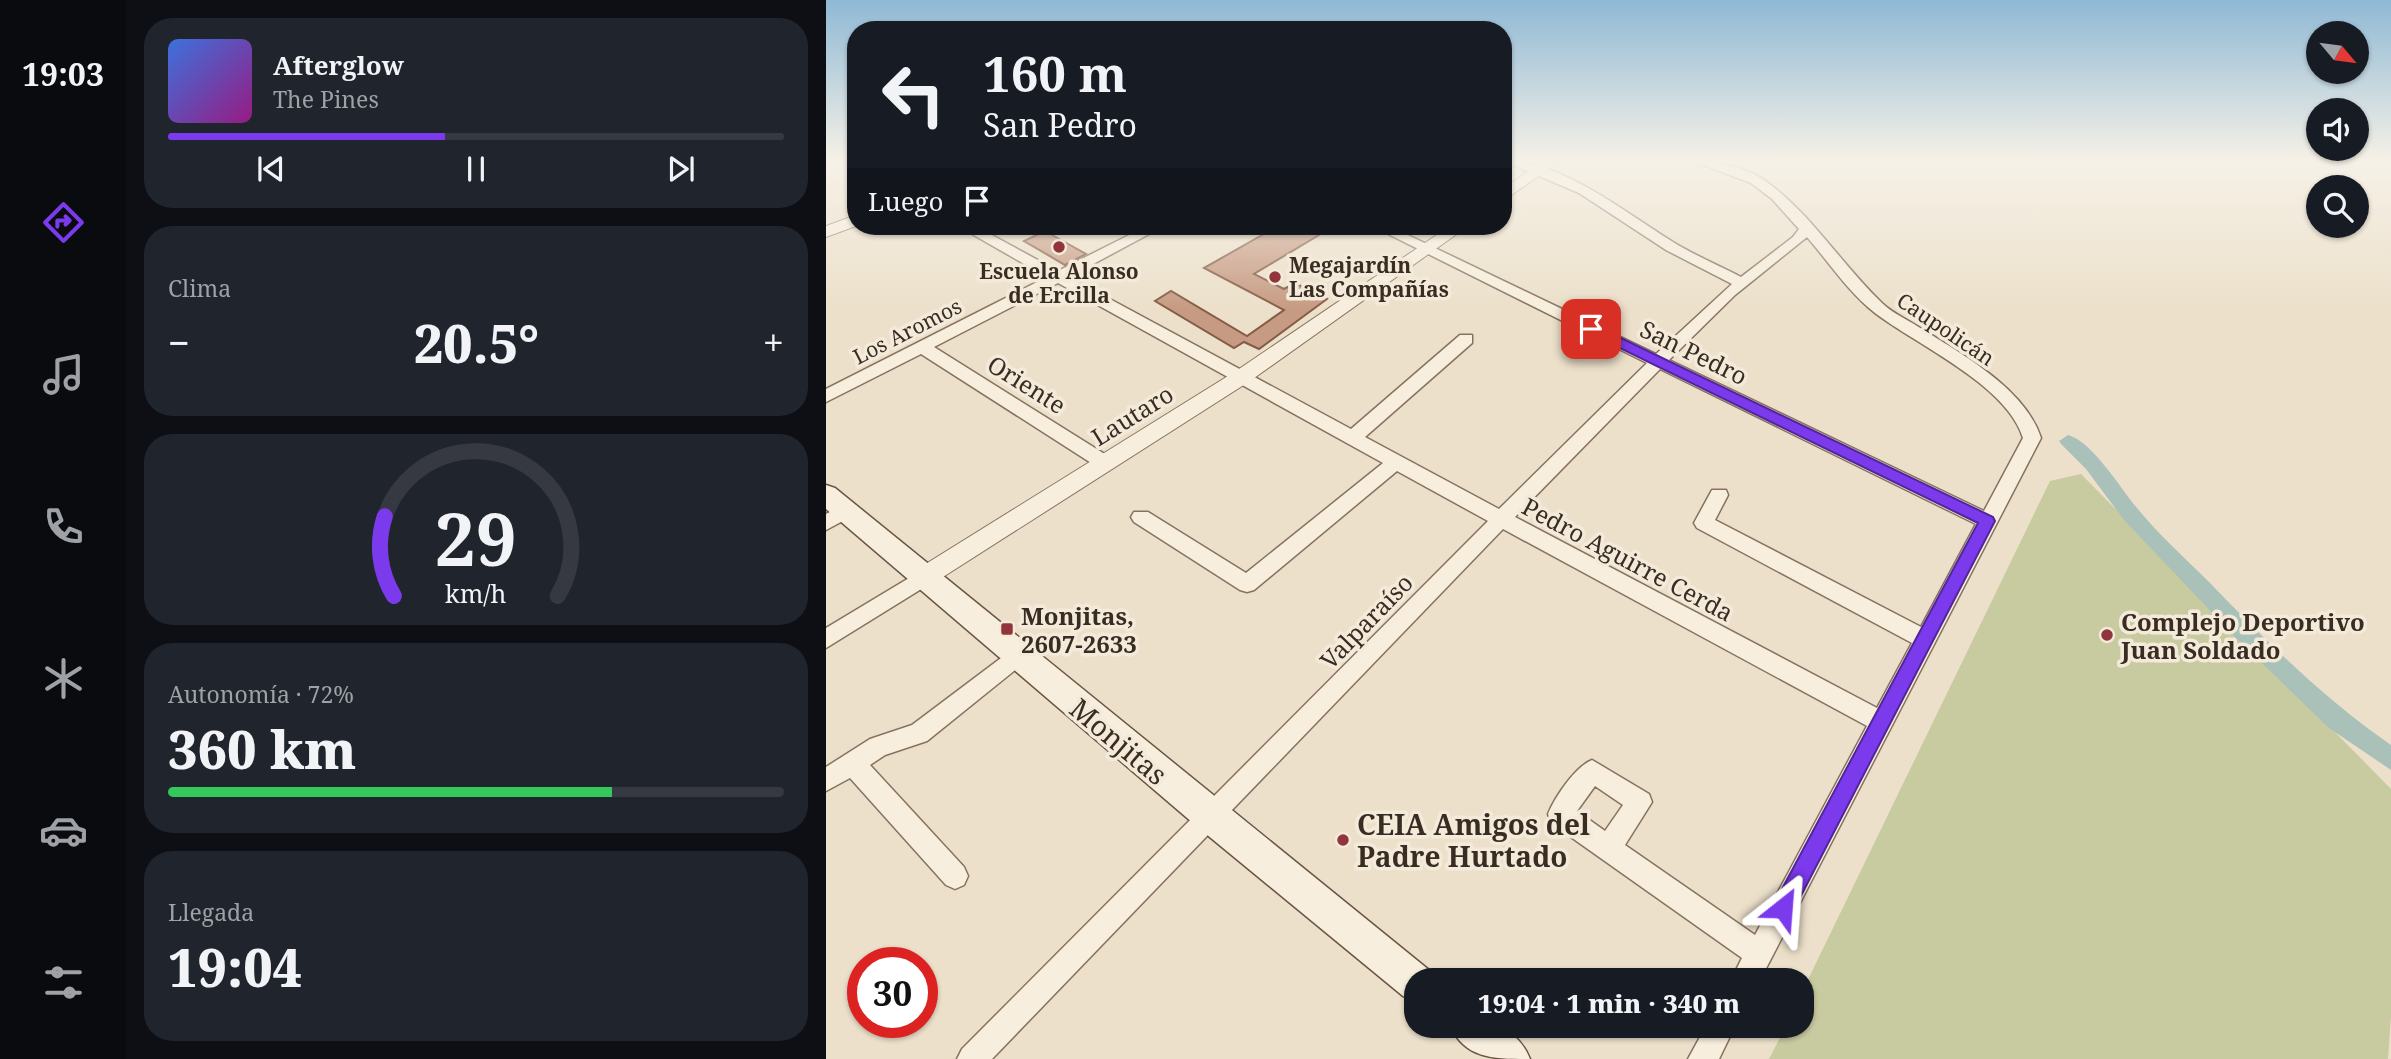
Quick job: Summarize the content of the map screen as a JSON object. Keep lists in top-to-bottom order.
{
  "streets": {
    "main road": ["Monjitas"],
    "street": [
      "Caupolicán",
      "Los Aromos",
      "San Pedro",
      "Oriente",
      "Lautaro",
      "Pedro Aguirre Cerda",
      "Valparaíso"
    ]
  },
  "crossings": [
    ["Caupolicán", "San Pedro"],
    ["Caupolicán", "Valparaíso"],
    ["Los Aromos", "Oriente"],
    ["Los Aromos", "Pedro Aguirre Cerda"],
    ["San Pedro", "Lautaro"],
    ["San Pedro", "Valparaíso"],
    ["Oriente", "Lautaro"],
    ["Lautaro", "Pedro Aguirre Cerda"],
    ["Lautaro", "Monjitas"],
    ["Pedro Aguirre Cerda", "Valparaíso"],
    ["Valparaíso", "Monjitas"]
  ],
  "places": {
    "other": [
      "Escuela Alonso de Ercilla",
      "Megajardín Las Compañías",
      "Complejo Deportivo Juan Soldado",
      "CEIA Amigos del Padre Hurtado"
    ],
    "transit": ["Monjitas, 2607-2633"]
  },
  "north": "bottom right",
  "page": {
    "tabs": "19:03",
    "turn": ["160 m", "San Pedro"],
    "song": ["Afterglow", "The Pines"],
    "then": "Luego",
    "tile": [
      "Clima",
      ["Autonomía · 72%", "360 km"],
      ["Llegada", "19:04"]
    ],
    "heat": ["−", "20.5°", "+"],
    "limit": "30",
    "trip": "19:04 · 1 min · 340 m",
    "gauge": ["29", "km/h"]
  }
}
